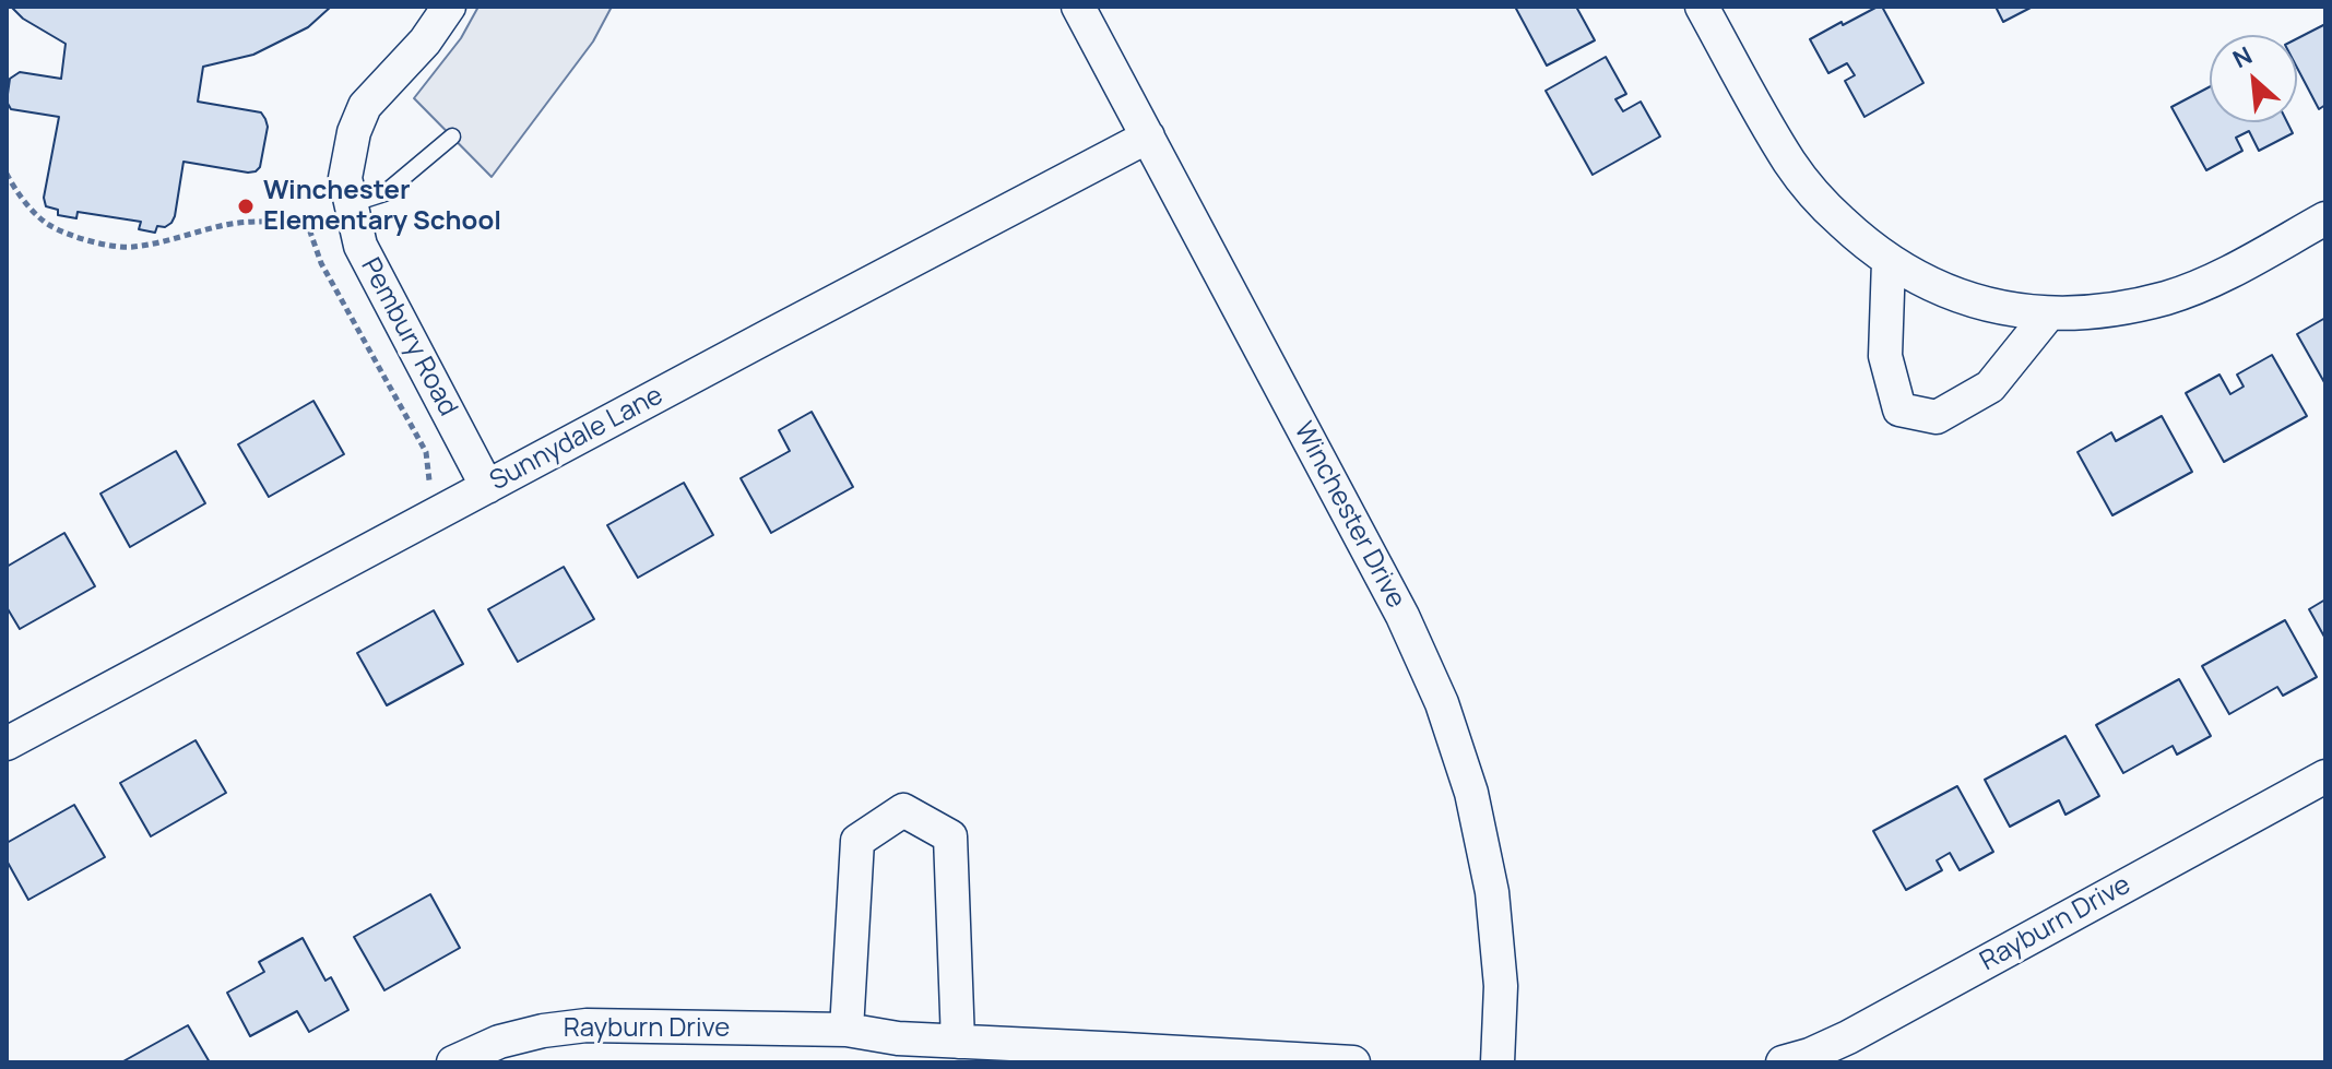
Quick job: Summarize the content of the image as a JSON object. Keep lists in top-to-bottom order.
{
  "streets": {
    "street": [
      "Pembury Road",
      "Sunnydale Lane",
      "Winchester Drive",
      "Rayburn Drive"
    ]
  },
  "crossings": [
    ["Pembury Road", "Sunnydale Lane"],
    ["Sunnydale Lane", "Winchester Drive"]
  ],
  "places": ["Winchester Elementary School"],
  "north": "top left"
}
